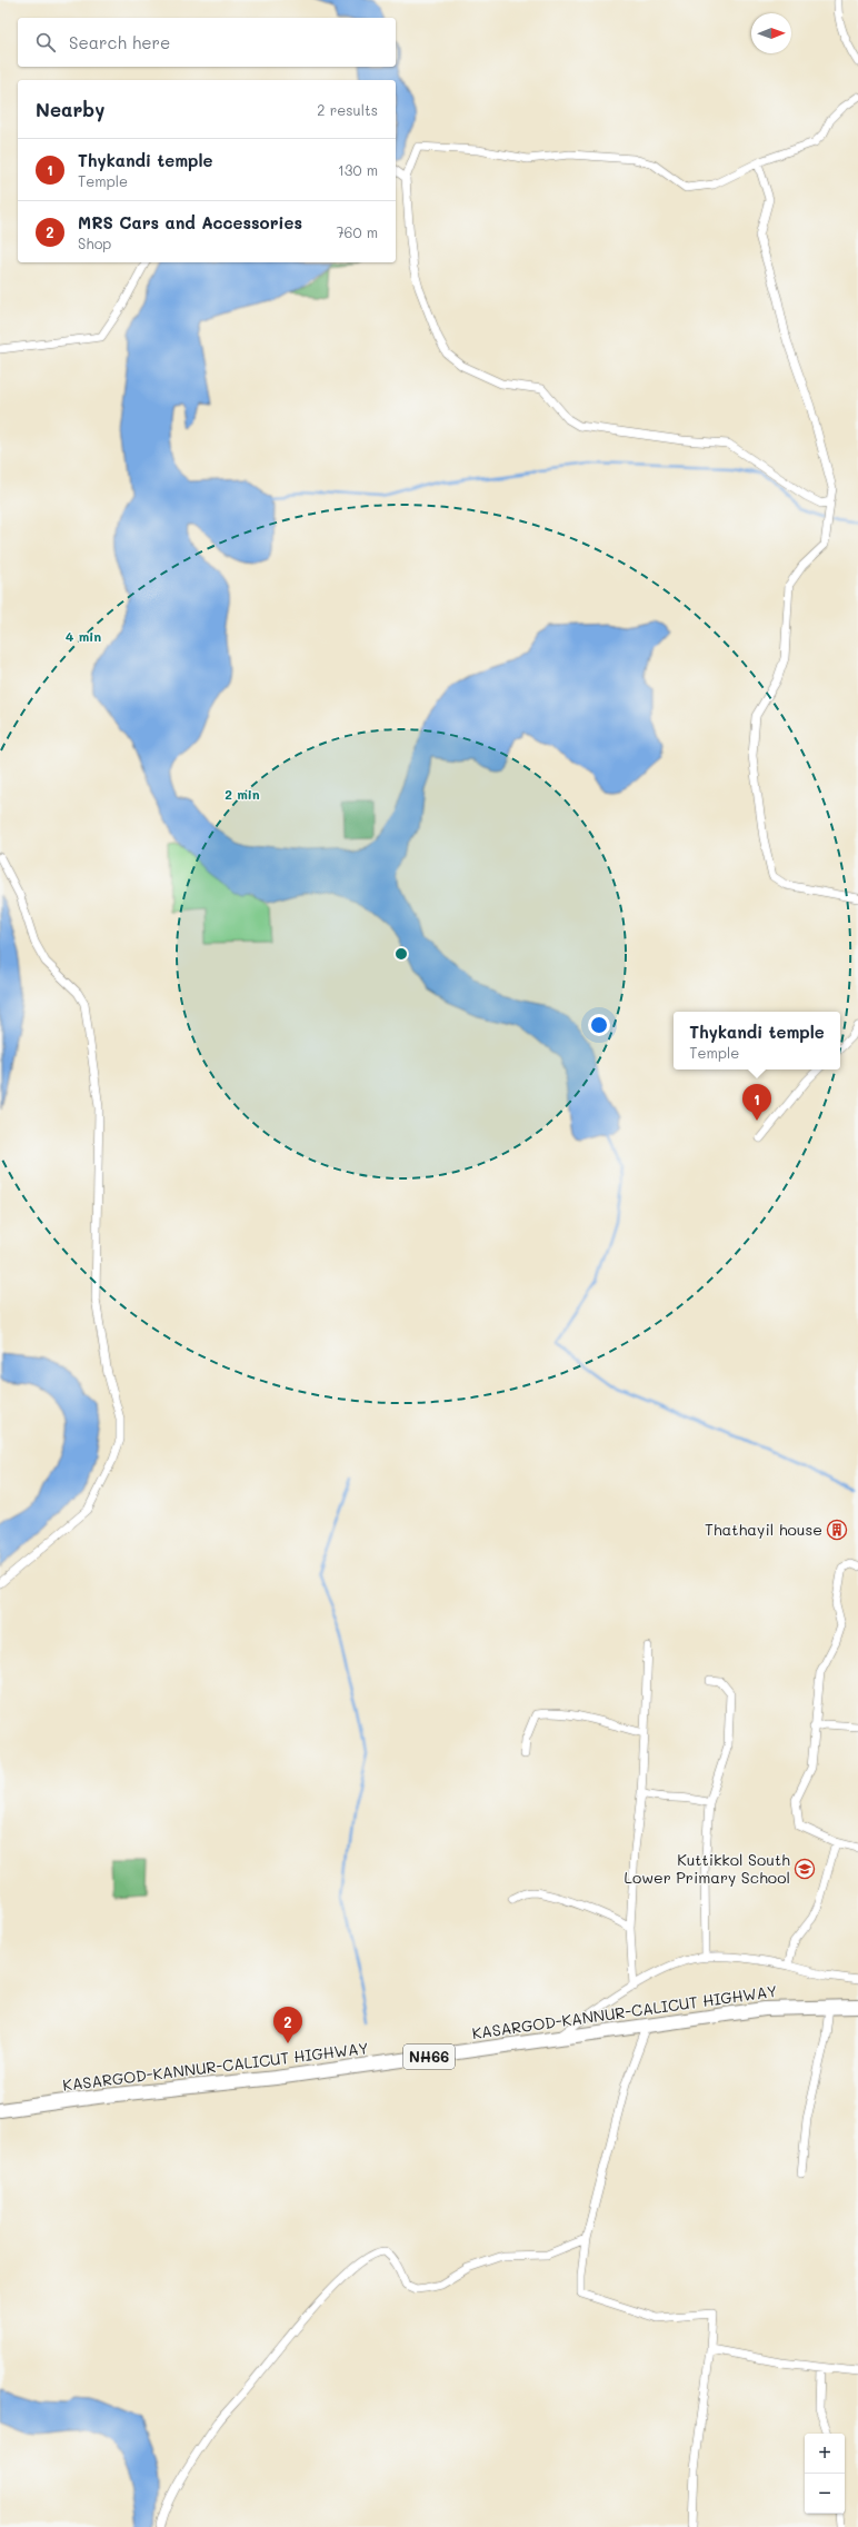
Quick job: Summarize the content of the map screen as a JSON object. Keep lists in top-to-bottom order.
{
  "streets": {
    "highway": ["KASARGOD-KANNUR-CALICUT HIGHWAY", "NH66"]
  },
  "places": {
    "building": ["Thathayil house"],
    "school or university": ["Kuttikkol South Lower Primary School"]
  },
  "north": "right",
  "page": {
    "search": "Search here",
    "heading": ["Nearby", "2 results"],
    "list": [
      {
        "mark": "1",
        "name": "Thykandi temple",
        "note": "Temple",
        "value": "130 m"
      },
      {
        "mark": "2",
        "name": "MRS Cars and Accessories",
        "note": "Shop",
        "value": "760 m"
      }
    ],
    "popup": ["Thykandi temple", "Temple"],
    "pins": ["1", "2"],
    "map_buttons": ["+", "−"]
  },
  "rings": ["4 min", "2 min"]
}
